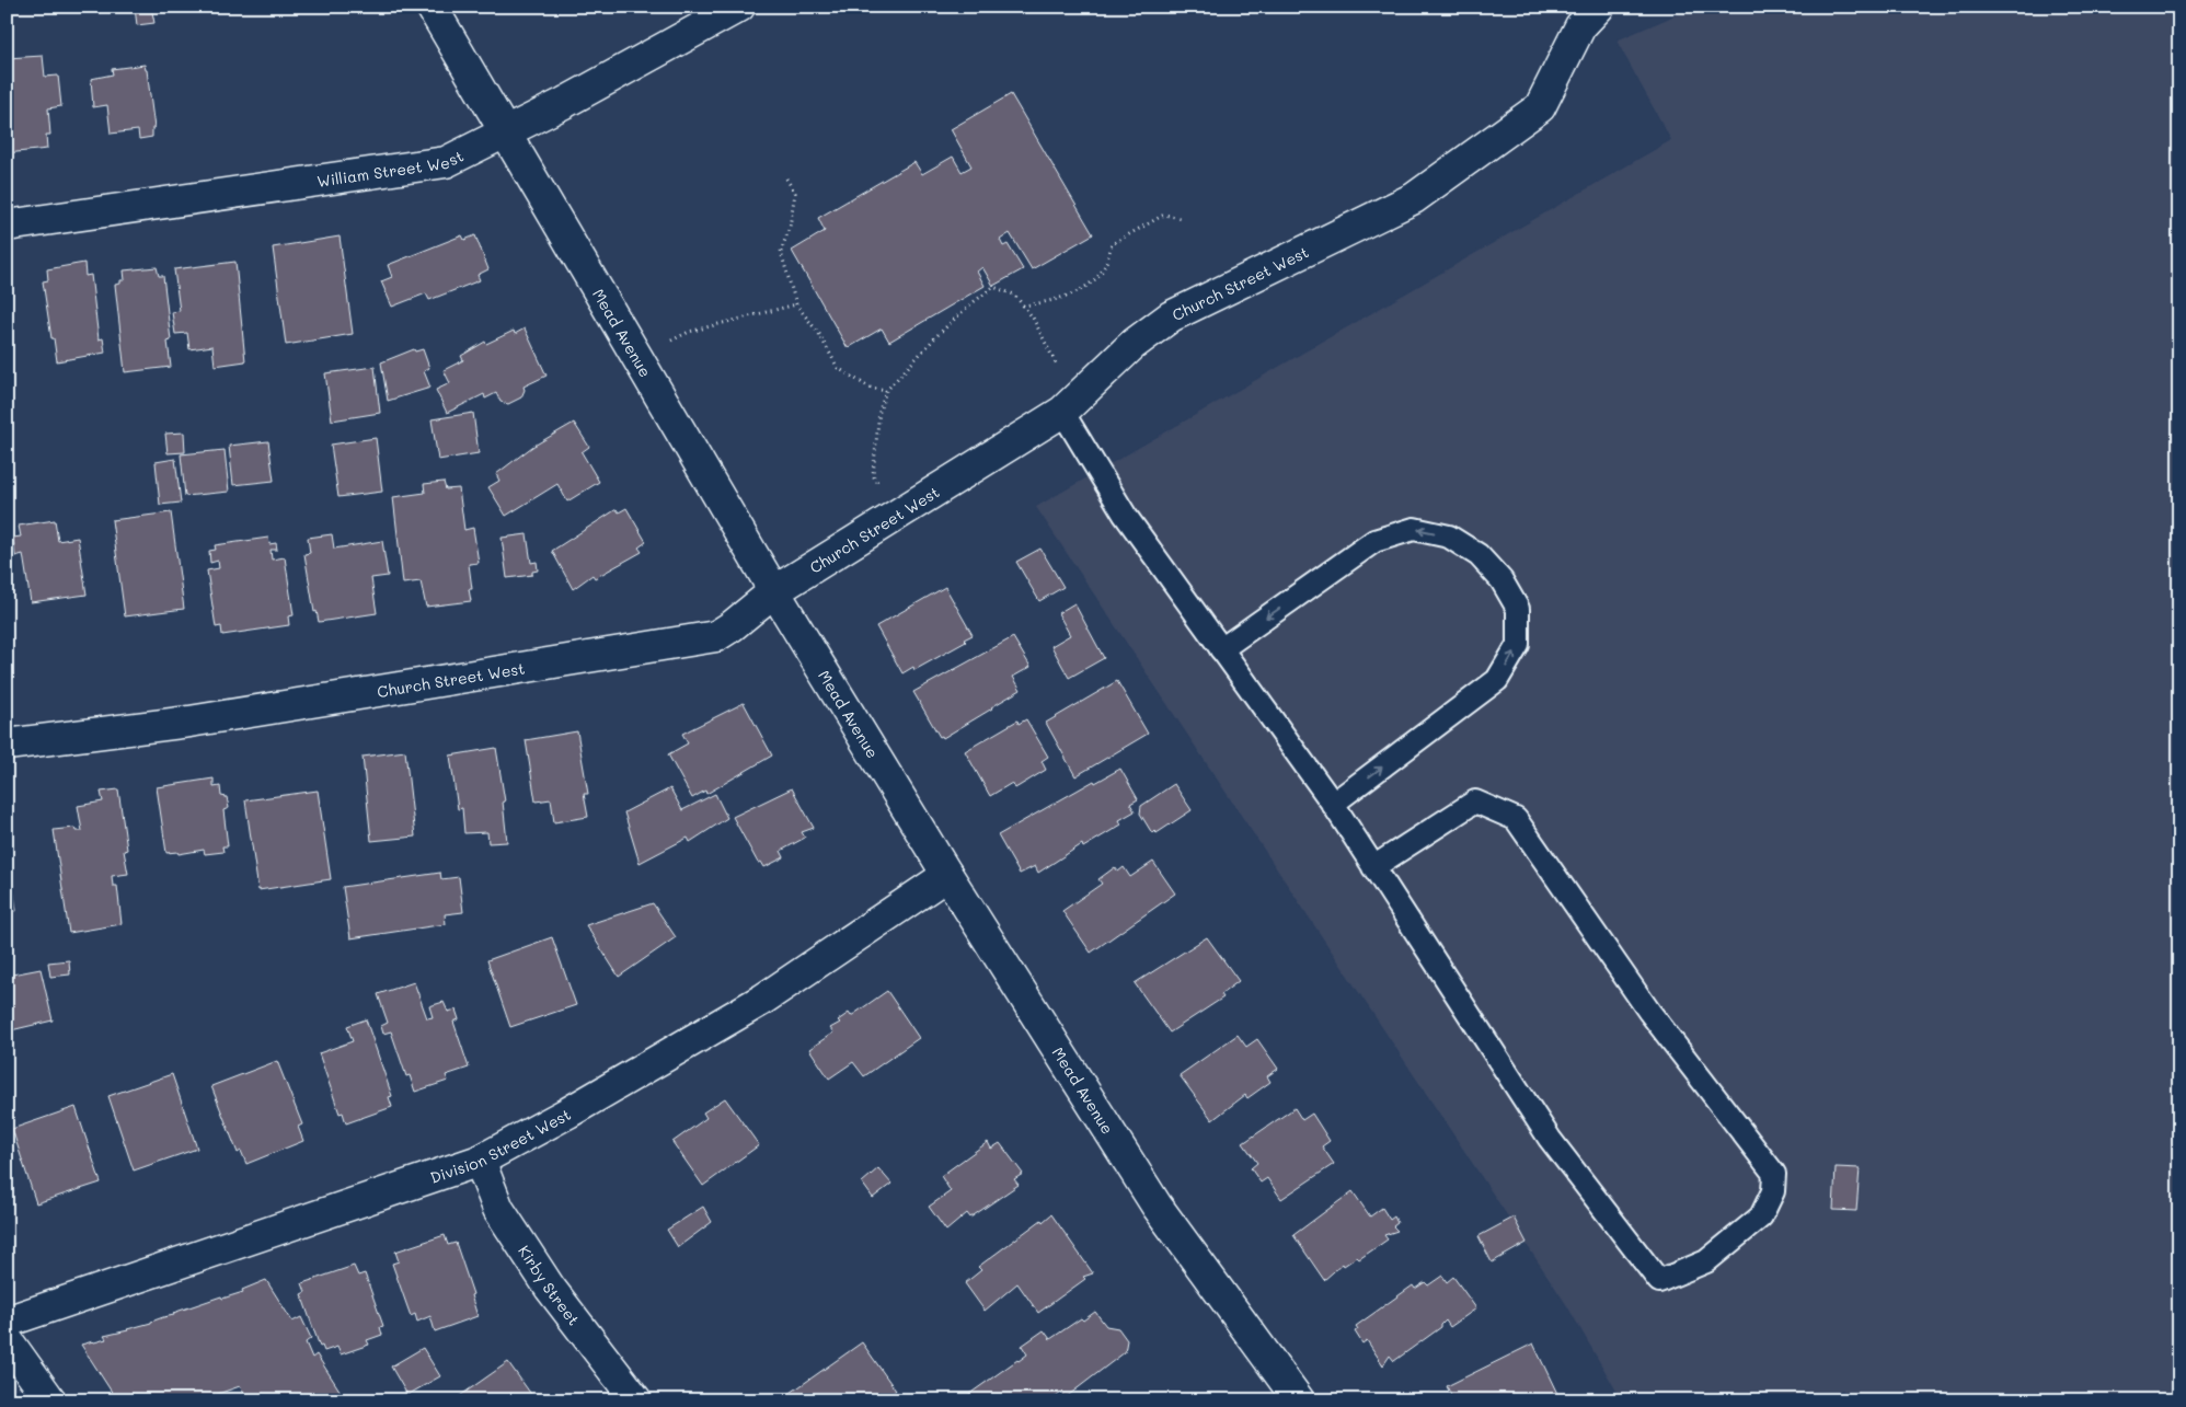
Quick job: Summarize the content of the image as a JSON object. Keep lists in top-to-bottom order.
{
  "streets": {
    "street": [
      "William Street West",
      "Church Street West",
      "Mead Avenue",
      "Division Street West",
      "Kirby Street"
    ]
  },
  "crossings": [
    ["William Street West", "Mead Avenue"],
    ["Church Street West", "Mead Avenue"],
    ["Mead Avenue", "Division Street West"],
    ["Division Street West", "Kirby Street"]
  ]
}
